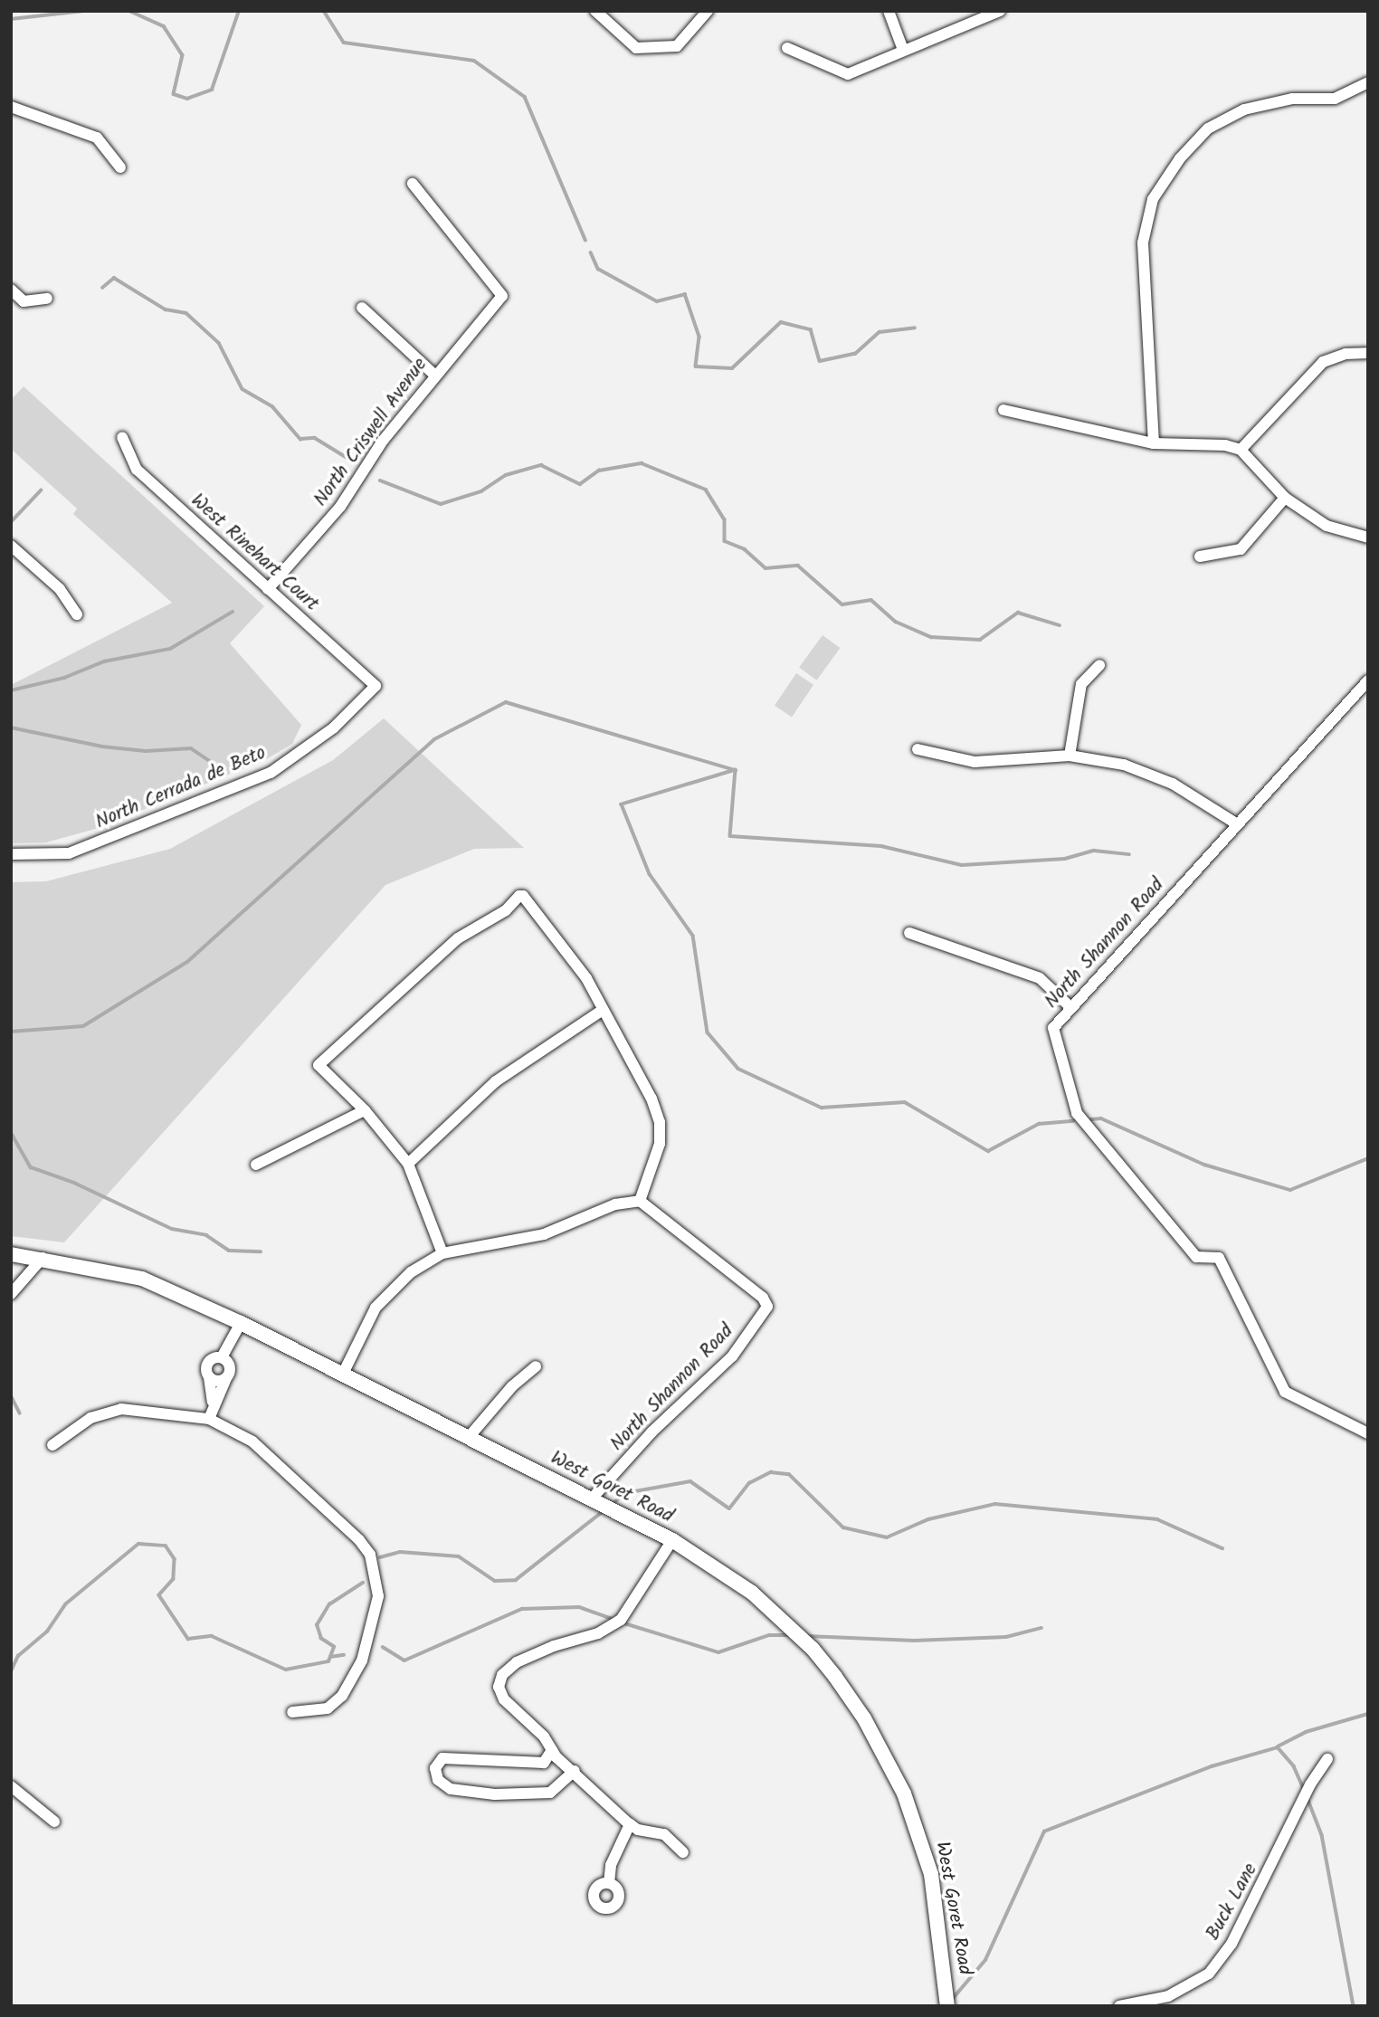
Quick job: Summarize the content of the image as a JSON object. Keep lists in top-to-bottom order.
{
  "streets": {
    "street": [
      "North Criswell Avenue",
      "West Rinehart Court",
      "North Cerrada de Beto",
      "North Shannon Road",
      "West Goret Road",
      "Buck Lane"
    ]
  },
  "crossings": [
    ["North Criswell Avenue", "West Rinehart Court"],
    ["West Rinehart Court", "North Cerrada de Beto"],
    ["North Shannon Road", "West Goret Road"]
  ]
}
